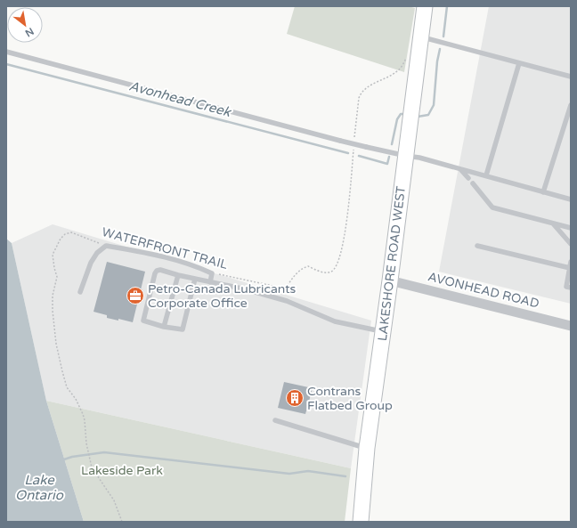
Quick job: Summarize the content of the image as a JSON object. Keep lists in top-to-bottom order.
{
  "streets": {
    "main road": ["LAKESHORE ROAD WEST"],
    "street": ["AVONHEAD ROAD"],
    "lane": ["WATERFRONT TRAIL"]
  },
  "crossings": [
    ["LAKESHORE ROAD WEST", "AVONHEAD ROAD"]
  ],
  "water": ["Avonhead Creek", "Lake Ontario"],
  "parks": ["Lakeside Park"],
  "places": {
    "office": ["Petro-Canada Lubricants Corporate Office"],
    "building": ["Contrans Flatbed Group"]
  },
  "north": "bottom right"
}
